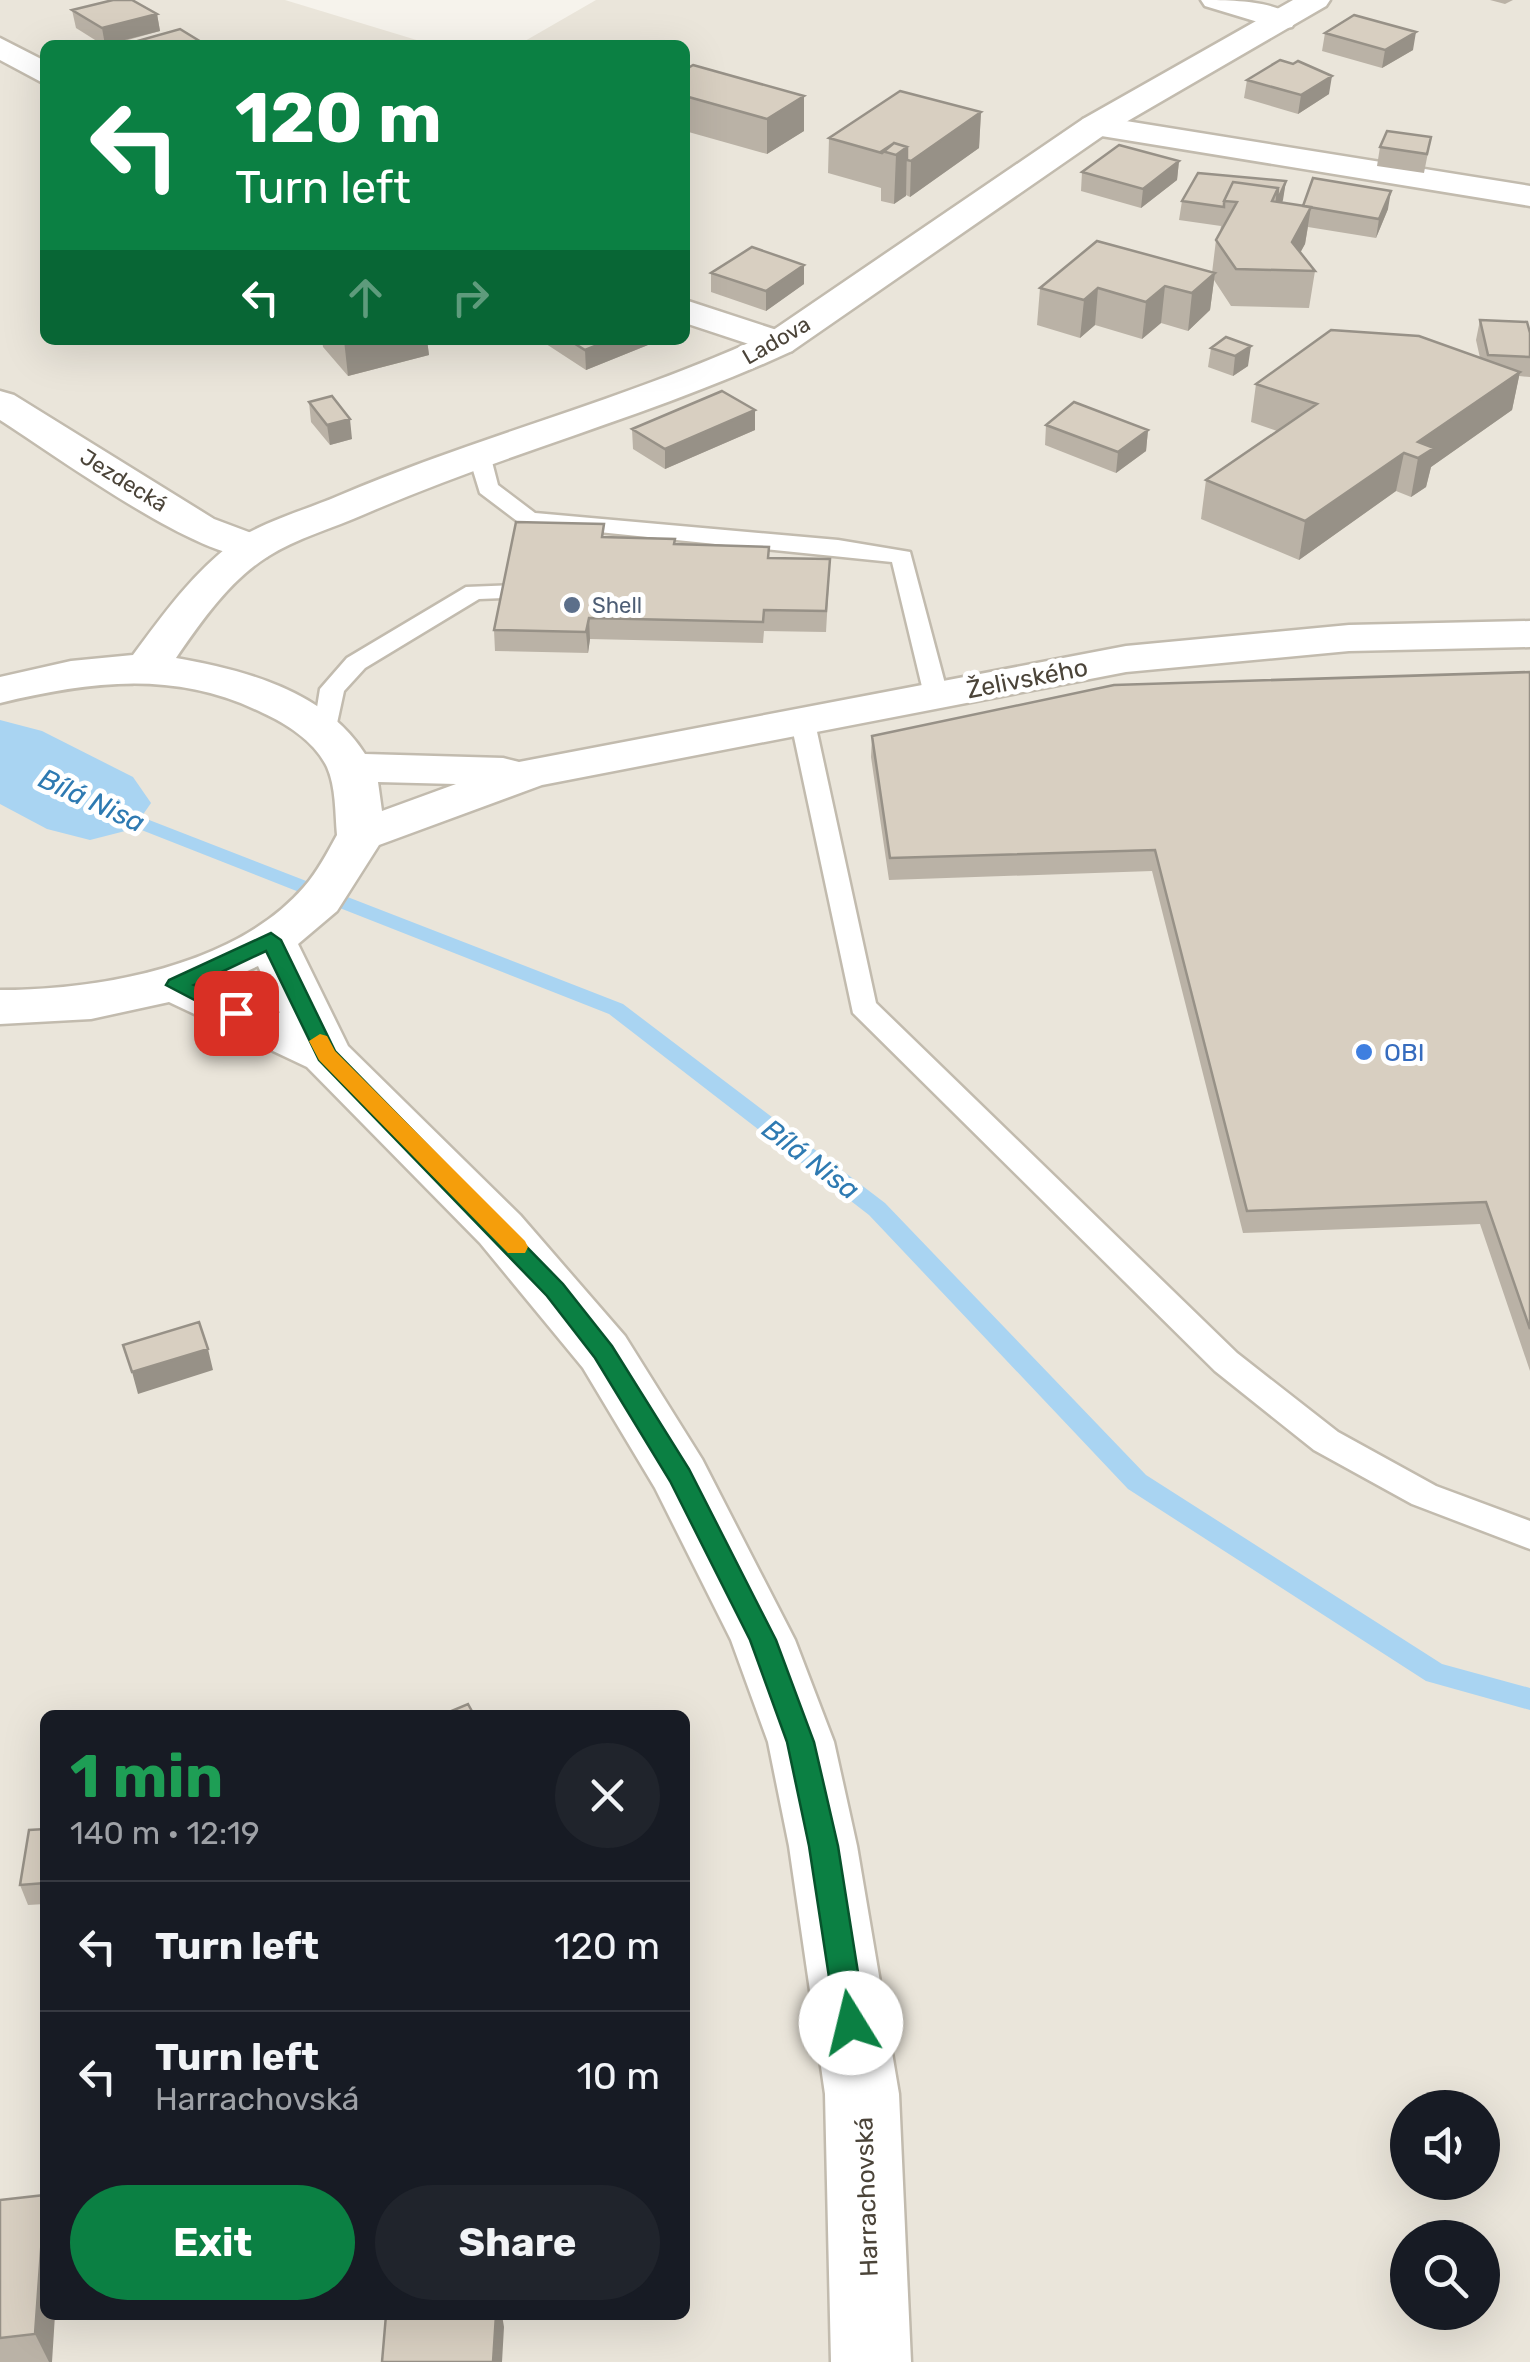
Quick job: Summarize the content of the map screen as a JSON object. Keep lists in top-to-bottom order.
{
  "streets": {
    "street": [
      "Ladova",
      "Jezdecká",
      "Želivského",
      "Harrachovská"
    ]
  },
  "crossings": [
    ["Ladova", "Jezdecká"]
  ],
  "water": ["Bílá Nisa"],
  "places": ["Shell", "OBI"],
  "page": {
    "turn": ["120 m", "Turn left"],
    "heading": ["1 min", "140 m · 12:19"],
    "list": [
      {
        "name": "Turn left",
        "value": "120 m"
      },
      {
        "name": "Turn left",
        "note": "Harrachovská",
        "value": "10 m"
      }
    ],
    "buttons": ["Exit", "Share"]
  }
}
